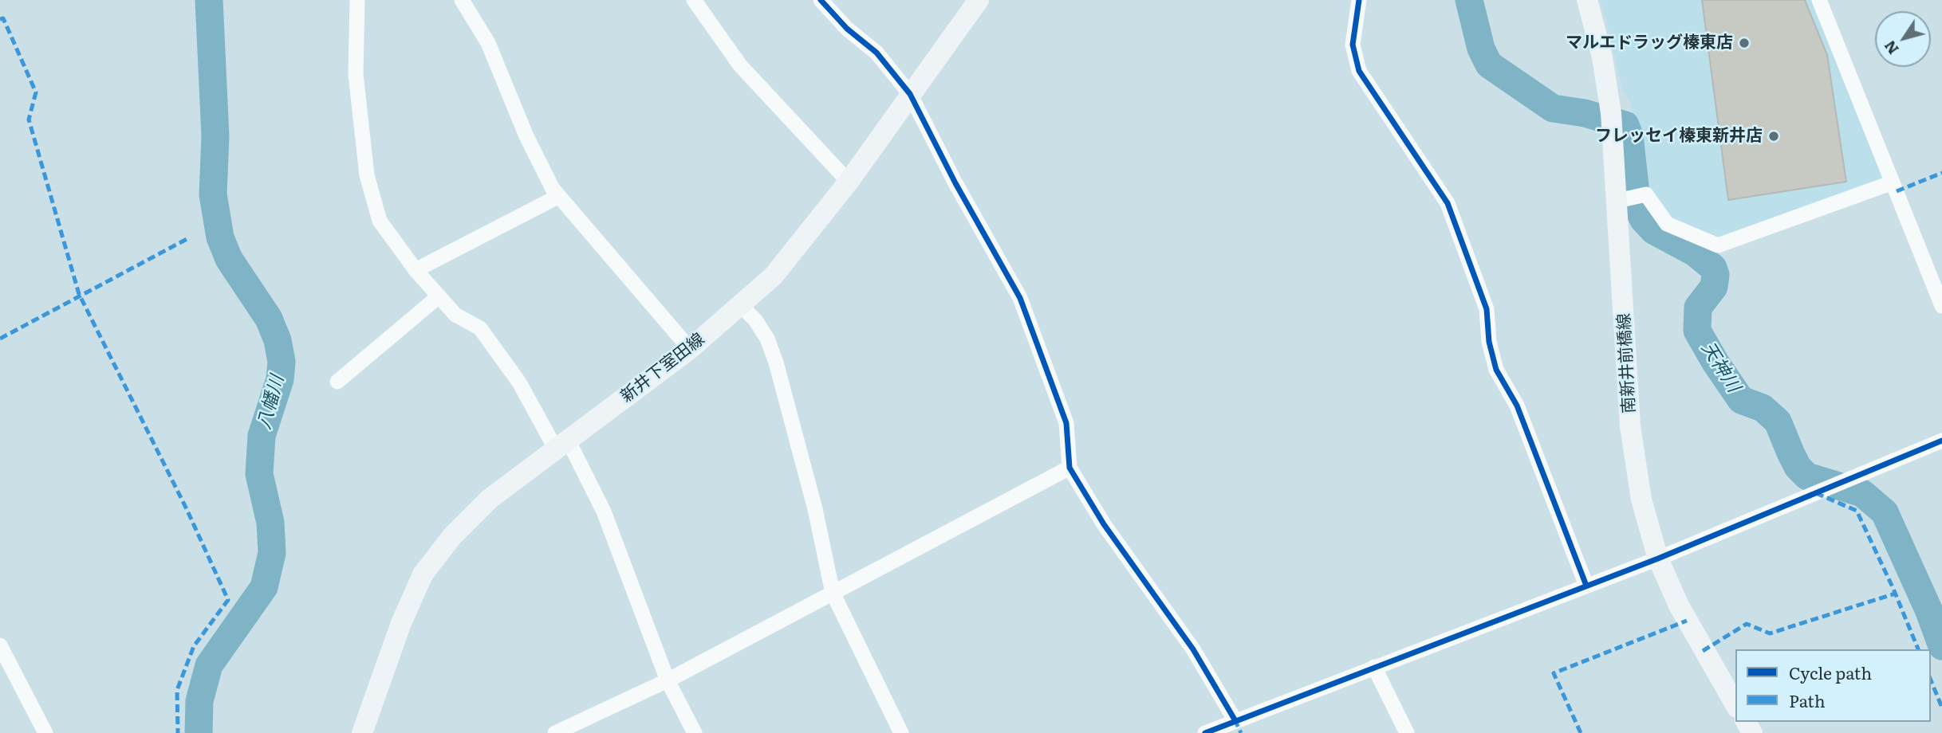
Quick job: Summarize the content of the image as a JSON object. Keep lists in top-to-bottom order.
{
  "streets": {
    "main road": ["南新井前橋線", "新井下室田線"]
  },
  "water": ["天神川", "八幡川"],
  "places": ["マルエドラッグ榛東店", "フレッセイ榛東新井店"],
  "legend": ["Cycle path", "Path"],
  "north": "bottom left"
}
